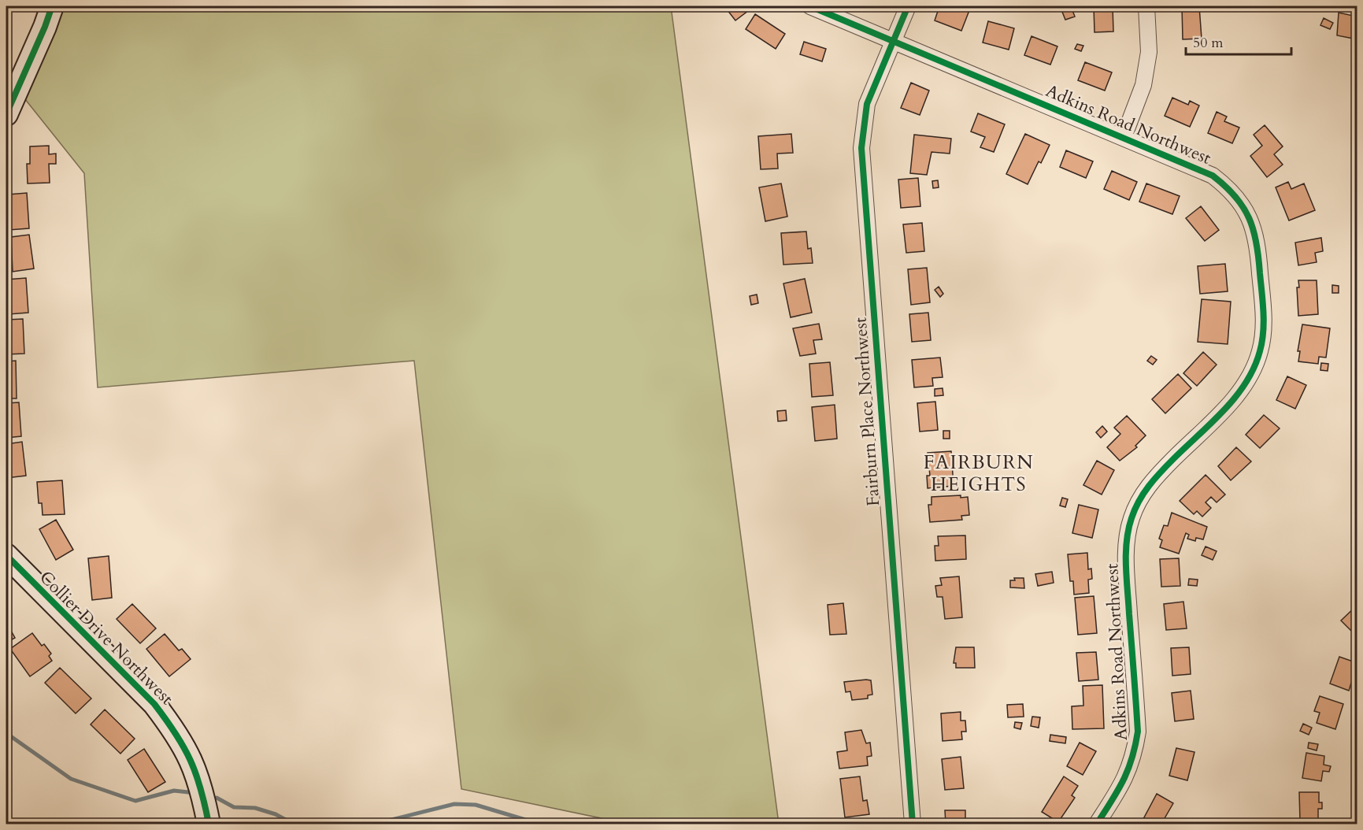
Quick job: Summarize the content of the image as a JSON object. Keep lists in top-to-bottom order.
{
  "streets": {
    "main road": ["Collier Drive Northwest"],
    "street": ["Adkins Road Northwest", "Fairburn Place Northwest"]
  },
  "crossings": [
    ["Adkins Road Northwest", "Fairburn Place Northwest"]
  ],
  "districts": ["FAIRBURN HEIGHTS"],
  "scale_bar": "50 m"
}
